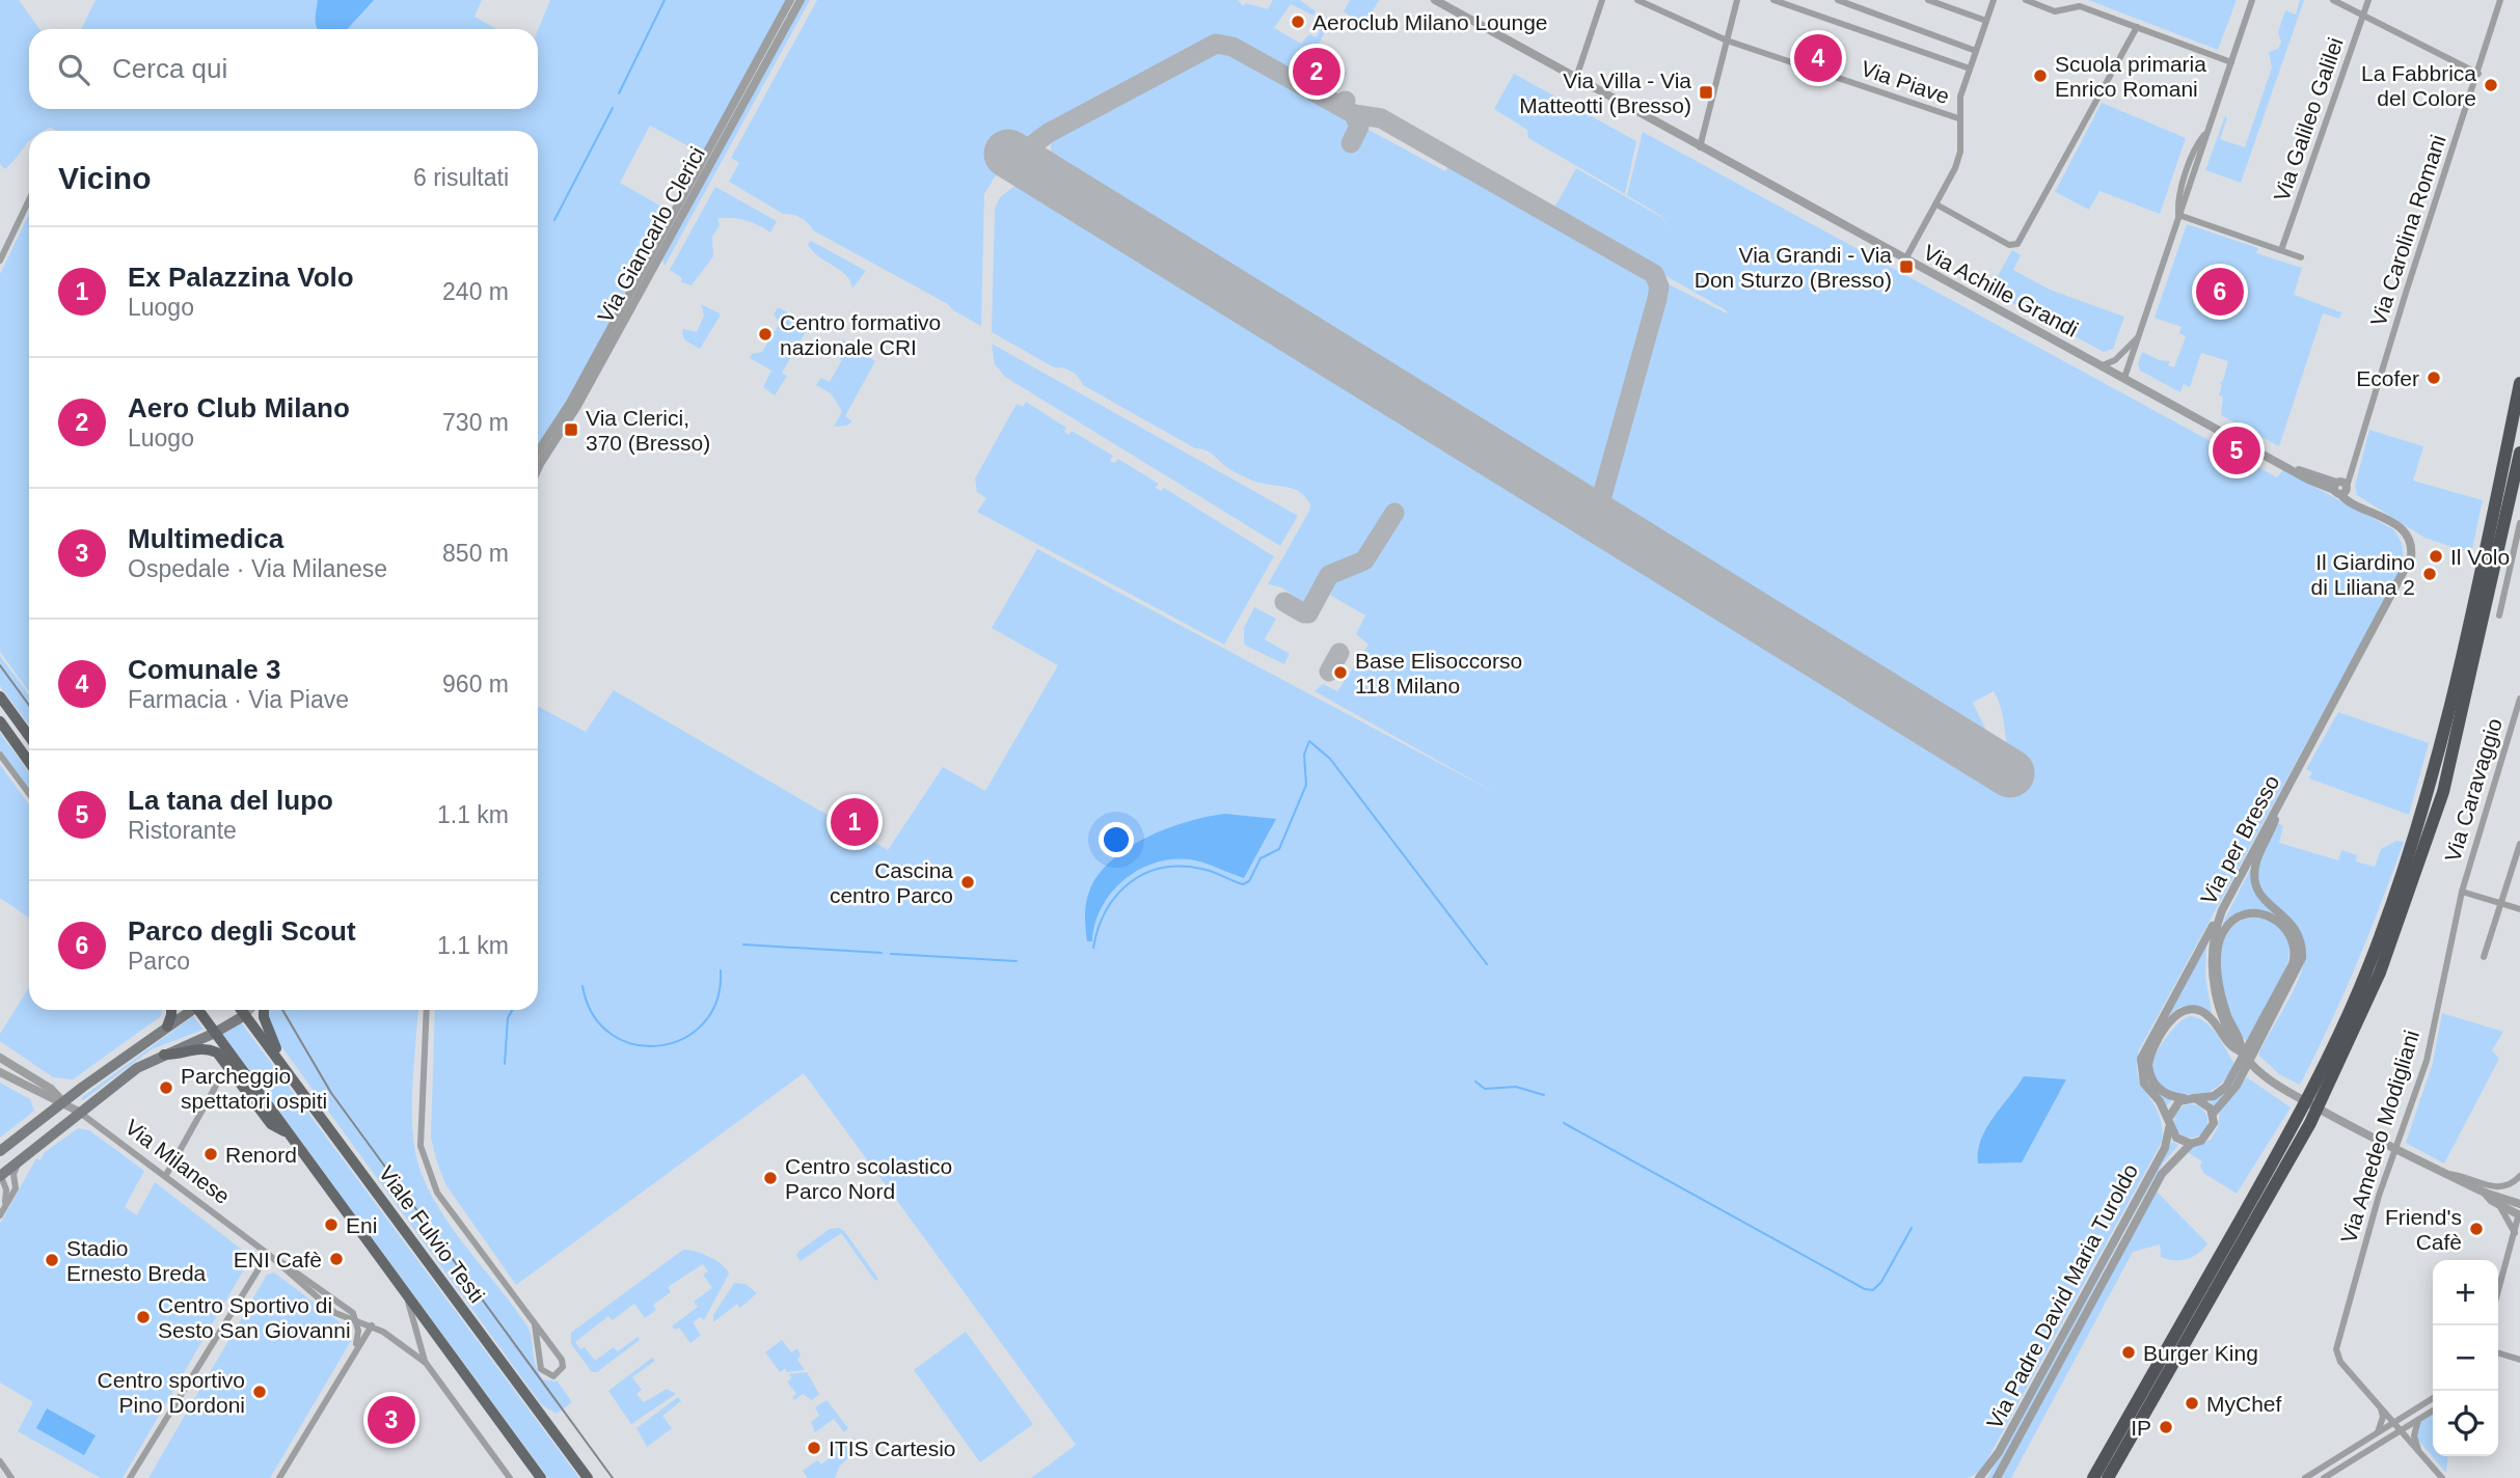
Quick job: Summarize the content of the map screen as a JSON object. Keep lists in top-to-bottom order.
{
  "streets": {
    "main road": ["Viale Fulvio Testi"],
    "street": [
      "Via Piave",
      "Via Galileo Galilei",
      "Via Carolina Romani",
      "Via Giancarlo Clerici",
      "Via Achille Grandi",
      "Via Caravaggio",
      "Via per Bresso",
      "Via Amedeo Modigliani",
      "Via Milanese",
      "Via Padre David Maria Turoldo"
    ]
  },
  "crossings": [
    ["Via Carolina Romani", "Via Achille Grandi"],
    ["Via Carolina Romani", "Via per Bresso"],
    ["Via Achille Grandi", "Via per Bresso"],
    ["Via Caravaggio", "Via Amedeo Modigliani"]
  ],
  "places": {
    "other": [
      "Aeroclub Milano Lounge",
      "Scuola primaria Enrico Romani",
      "La Fabbrica del Colore",
      "Centro formativo nazionale CRI",
      "Ecofer",
      "Il Volo",
      "Il Giardino di Liliana 2",
      "Base Elisoccorso 118 Milano",
      "Cascina centro Parco",
      "Parcheggio spettatori ospiti",
      "Renord",
      "Centro scolastico Parco Nord",
      "Eni",
      "Friend's Cafè",
      "ENI Cafè",
      "Stadio Ernesto Breda",
      "Centro Sportivo di Sesto San Giovanni",
      "Burger King",
      "Centro sportivo Pino Dordoni",
      "MyChef",
      "IP",
      "ITIS Cartesio"
    ],
    "transit": ["Via Villa - Via Matteotti (Bresso)", "Via Grandi - Via Don Sturzo (Bresso)", "Via Clerici, 370 (Bresso)"]
  },
  "page": {
    "search": "Cerca qui",
    "pins": [
      "4",
      "2",
      "6",
      "5",
      "1",
      "3"
    ],
    "heading": ["Vicino", "6 risultati"],
    "list": [
      {
        "mark": "1",
        "name": "Ex Palazzina Volo",
        "note": "Luogo",
        "value": "240 m"
      },
      {
        "mark": "2",
        "name": "Aero Club Milano",
        "note": "Luogo",
        "value": "730 m"
      },
      {
        "mark": "3",
        "name": "Multimedica",
        "note": "Ospedale · Via Milanese",
        "value": "850 m"
      },
      {
        "mark": "4",
        "name": "Comunale 3",
        "note": "Farmacia · Via Piave",
        "value": "960 m"
      },
      {
        "mark": "5",
        "name": "La tana del lupo",
        "note": "Ristorante",
        "value": "1.1 km"
      },
      {
        "mark": "6",
        "name": "Parco degli Scout",
        "note": "Parco",
        "value": "1.1 km"
      }
    ],
    "map_buttons": ["+", "−"]
  }
}
